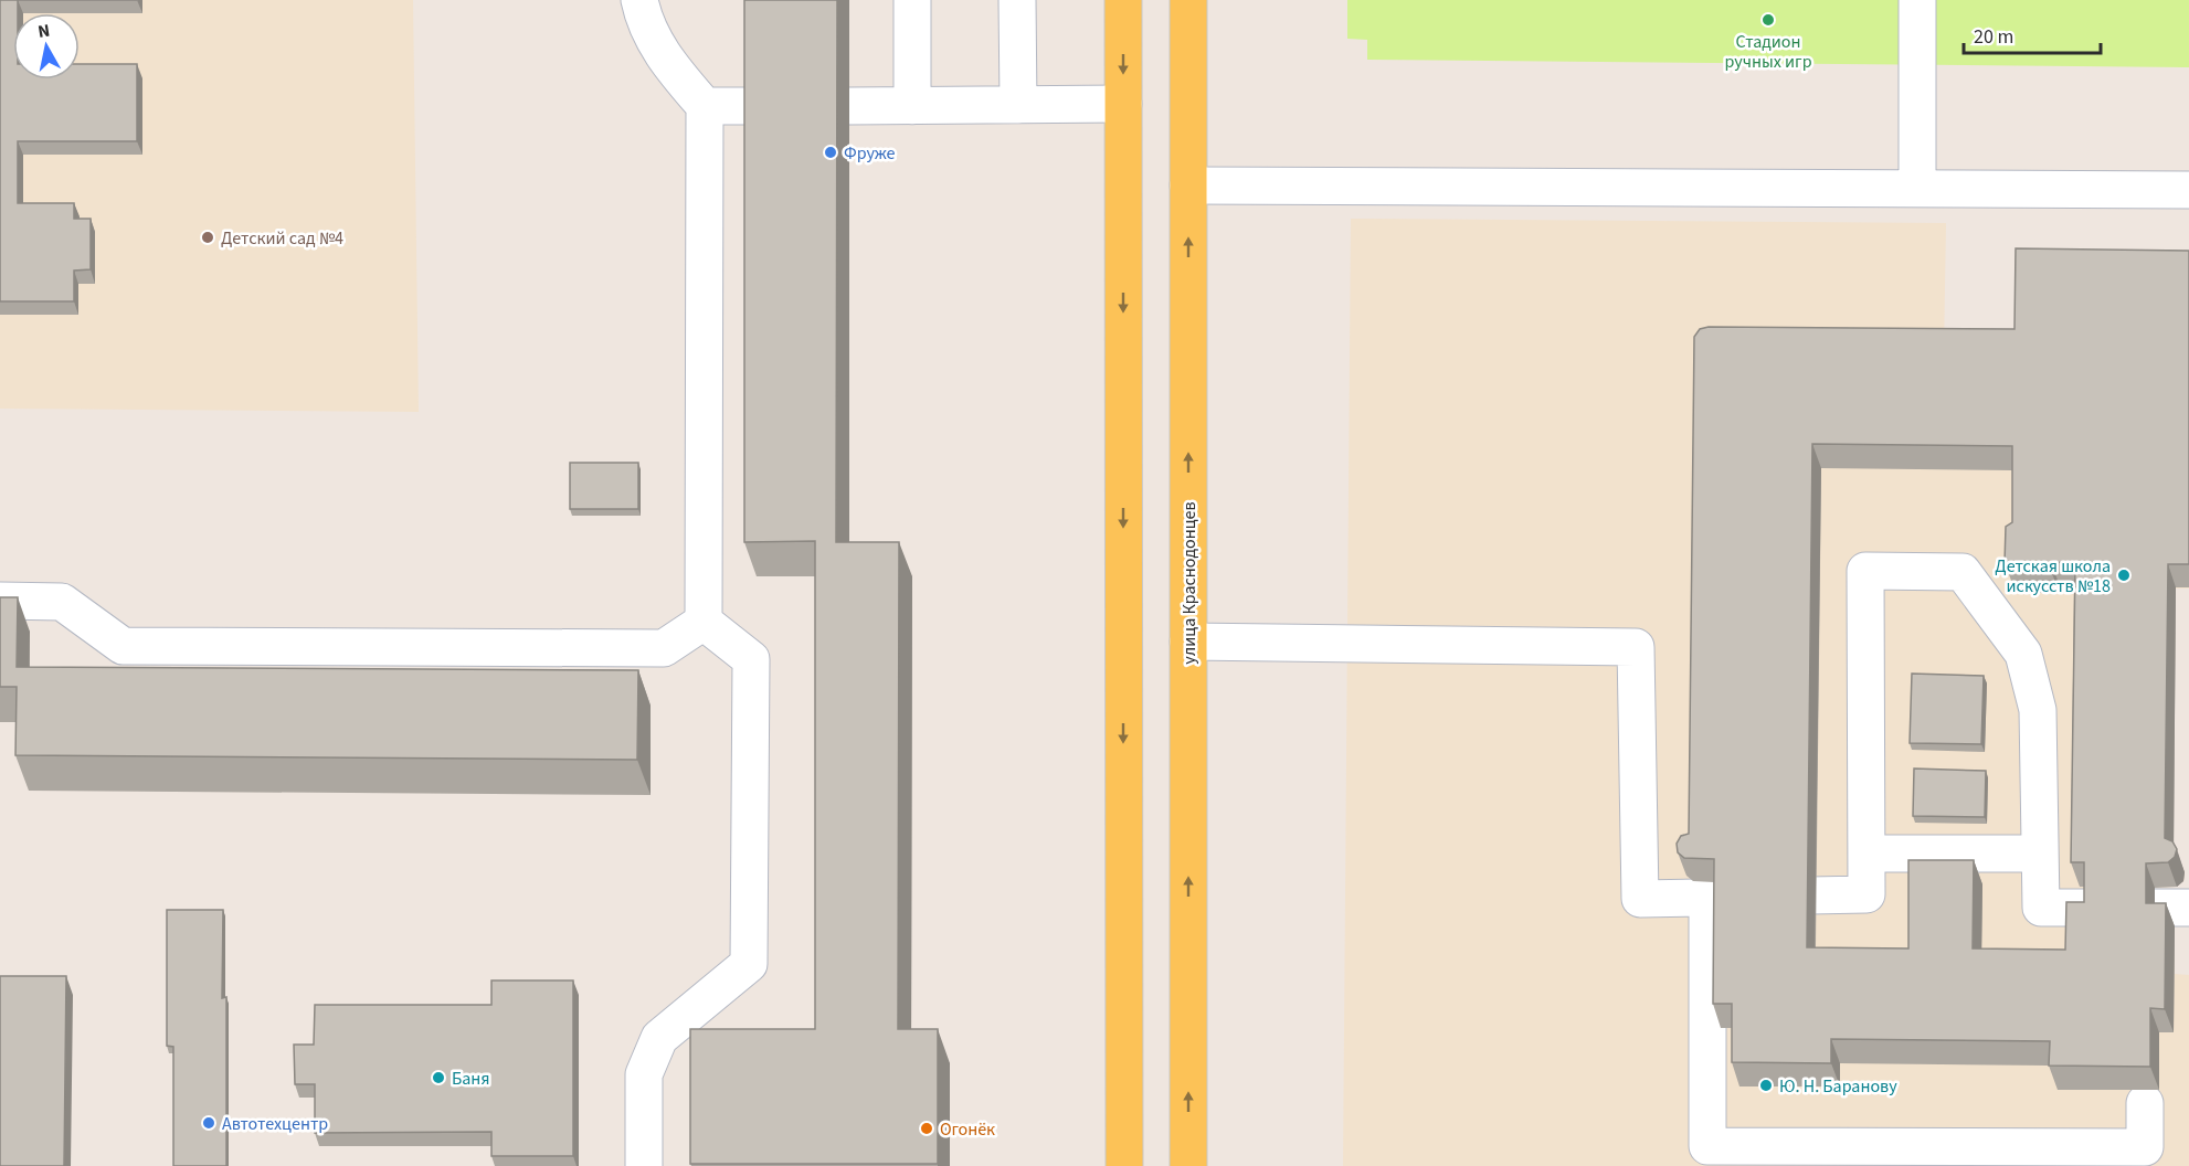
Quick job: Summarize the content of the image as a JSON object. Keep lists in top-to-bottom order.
{
  "streets": {
    "main road": ["улица Краснодонцев"]
  },
  "places": [
    "Стадион ручных игр",
    "Фруже",
    "Детский сад №4",
    "Детская школа искусств №18",
    "Баня",
    "Ю. Н. Баранову",
    "Автотехцентр",
    "Огонёк"
  ],
  "scale_bar": "20 m",
  "north": "top"
}
